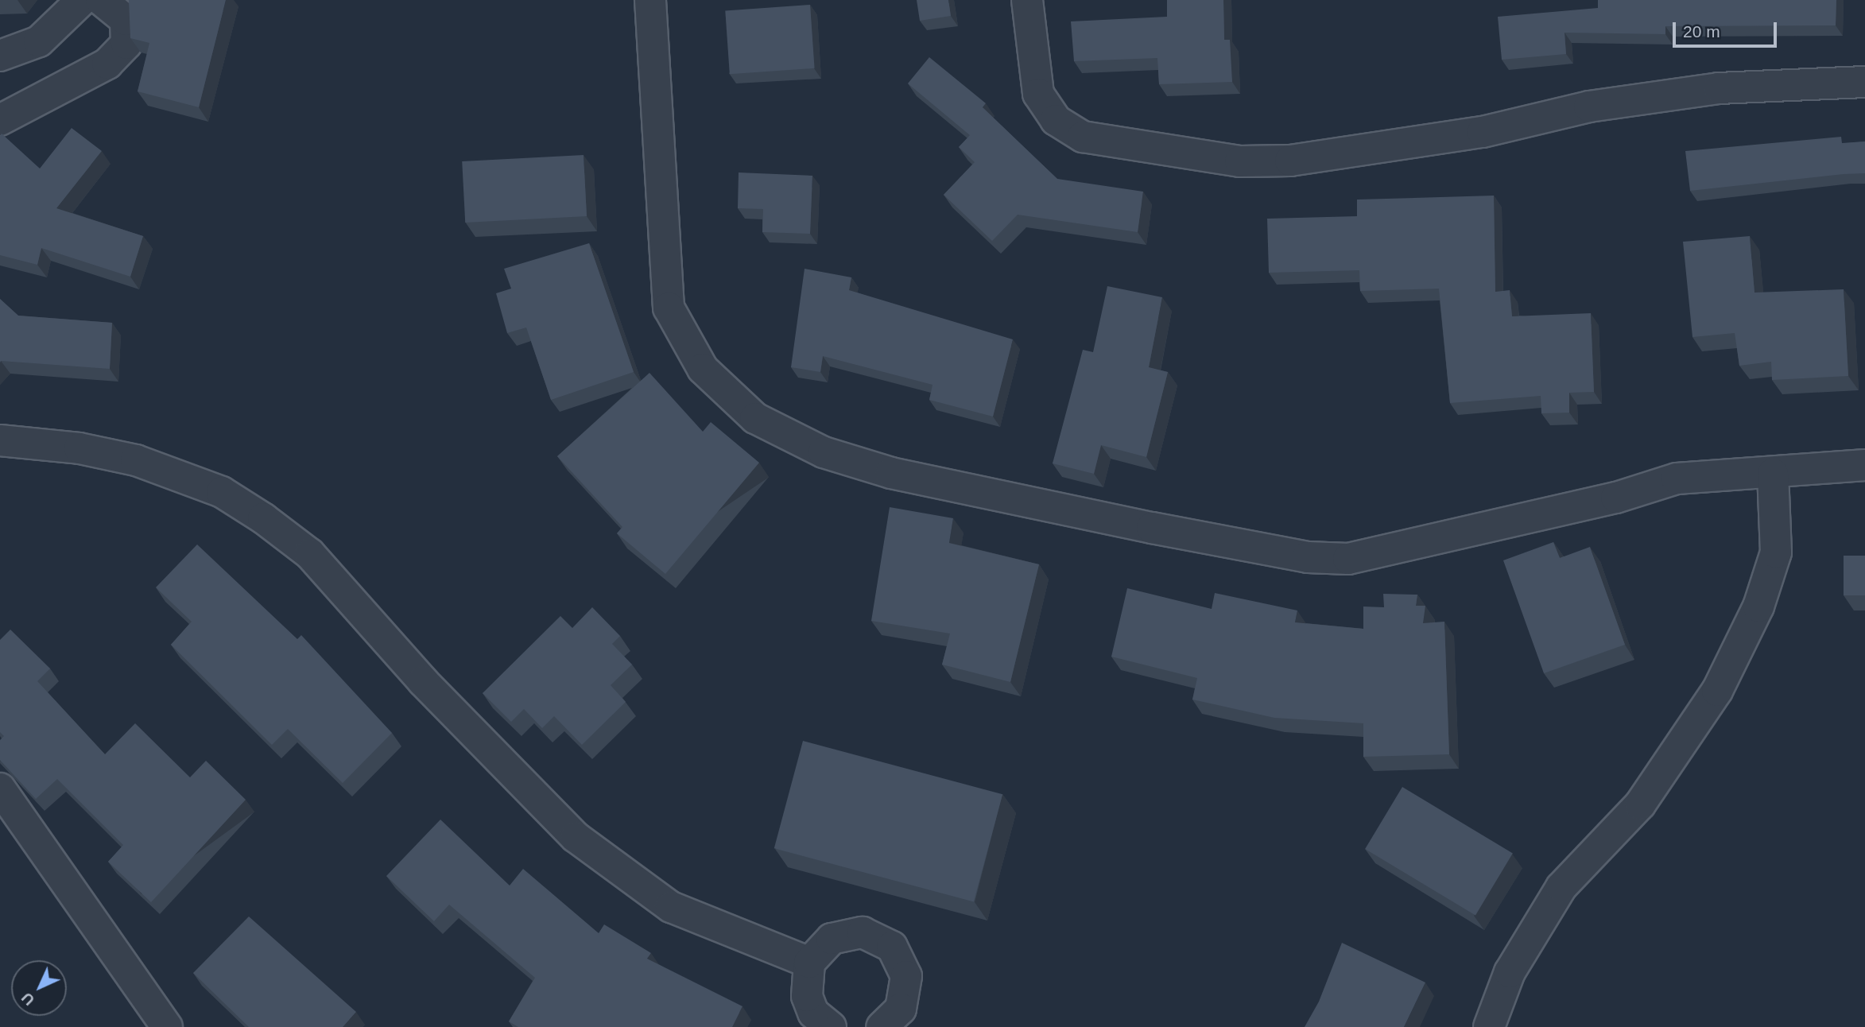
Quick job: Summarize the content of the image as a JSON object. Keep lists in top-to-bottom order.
{
  "scale_bar": "20 m",
  "north": "bottom left"
}
